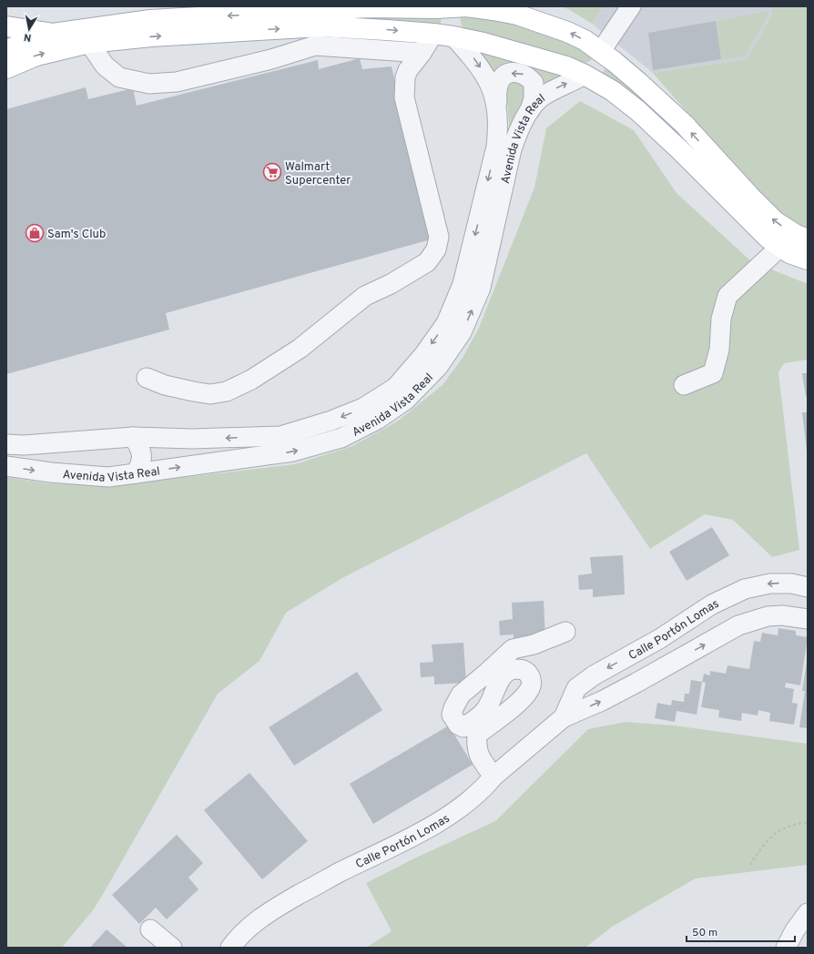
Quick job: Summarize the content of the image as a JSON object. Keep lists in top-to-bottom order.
{
  "streets": {
    "street": ["Avenida Vista Real", "Calle Portón Lomas"]
  },
  "places": {
    "supermarket": ["Walmart Supercenter"],
    "shop": ["Sam's Club"]
  },
  "scale_bar": "50 m",
  "north": "bottom"
}
